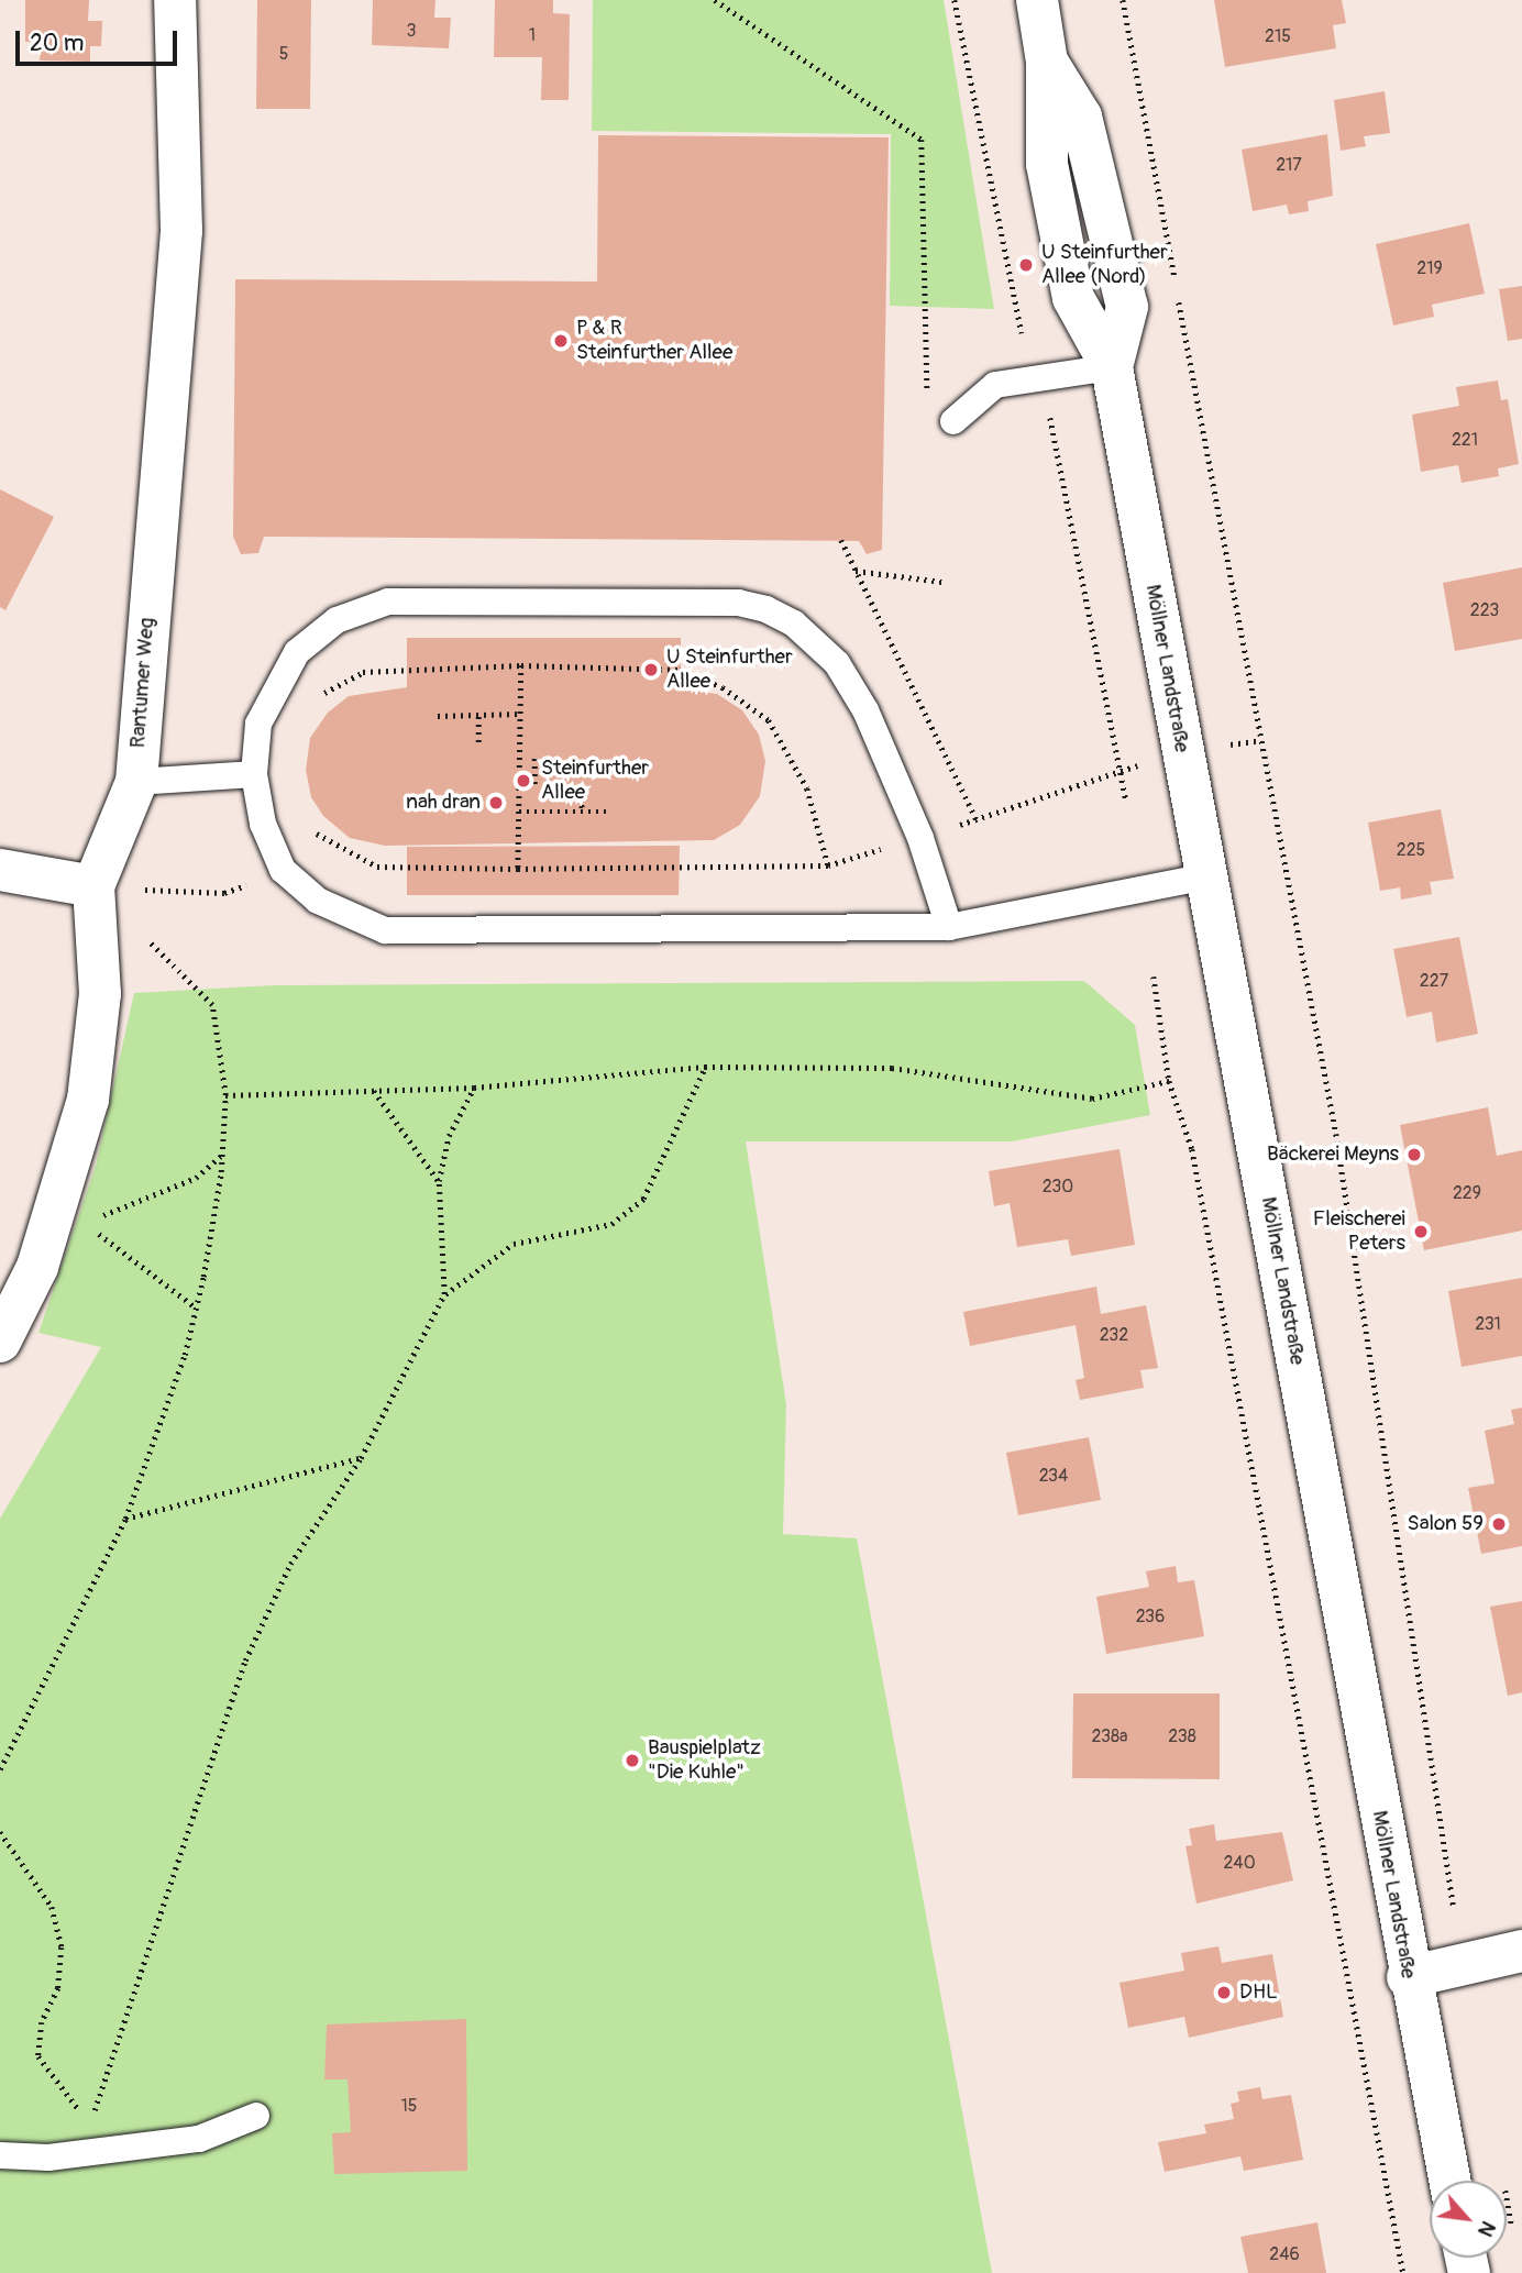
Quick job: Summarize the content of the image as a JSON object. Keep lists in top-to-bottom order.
{
  "streets": {
    "street": ["Möllner Landstraße", "Rantumer Weg"]
  },
  "places": [
    "U Steinfurther Allee (Nord)",
    "P & R Steinfurther Allee",
    "U Steinfurther Allee",
    "Steinfurther Allee",
    "nah dran",
    "Bäckerei Meyns",
    "Fleischerei Peters",
    "Salon 59",
    "Bauspielplatz \"Die Kuhle\"",
    "DHL"
  ],
  "house_numbers": [
    "3",
    "1",
    "215",
    "5",
    "217",
    "219",
    "221",
    "223",
    "225",
    "227",
    "230",
    "229",
    "231",
    "232",
    "234",
    "236",
    "238a",
    "238",
    "240",
    "15",
    "246"
  ],
  "scale_bar": "20 m",
  "north": "bottom right"
}
